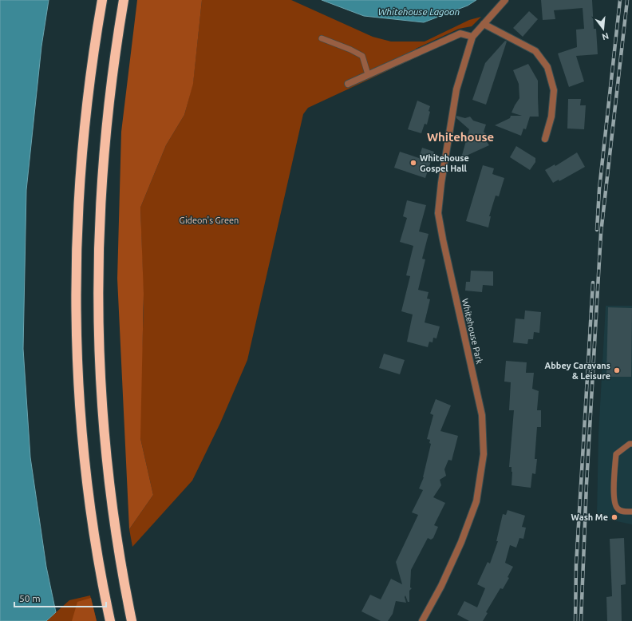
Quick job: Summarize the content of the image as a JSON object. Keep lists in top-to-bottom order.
{
  "streets": {
    "street": ["Whitehouse Park"]
  },
  "districts": ["Whitehouse"],
  "water": ["Whitehouse Lagoon"],
  "parks": ["Gideon's Green"],
  "places": ["Whitehouse Gospel Hall", "Abbey Caravans & Leisure", "Wash Me"],
  "scale_bar": "50 m",
  "north": "bottom"
}
